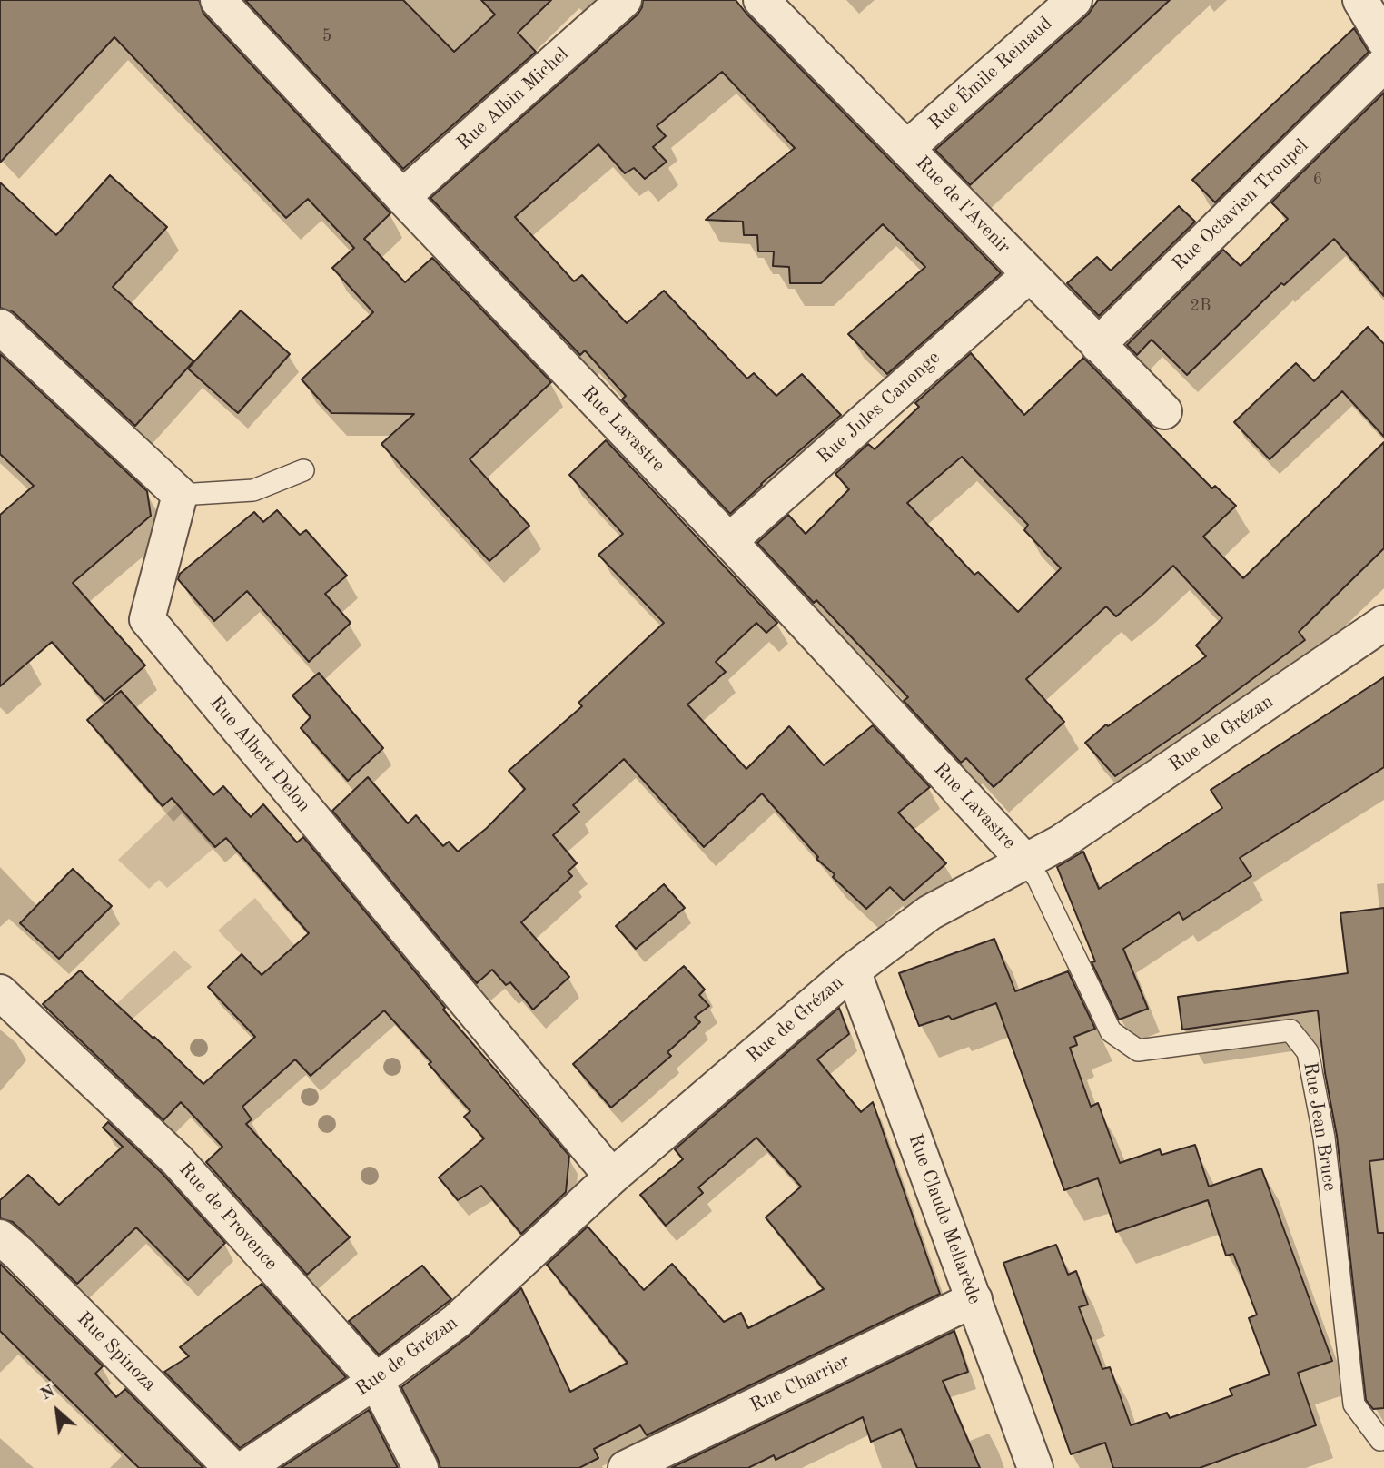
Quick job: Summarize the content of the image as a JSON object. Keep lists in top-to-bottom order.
{
  "streets": {
    "street": [
      "Rue Émile Reinaud",
      "Rue Albin Michel",
      "Rue de l'Avenir",
      "Rue Octavien Troupel",
      "Rue Jules Canonge",
      "Rue Lavastre",
      "Rue de Grézan",
      "Rue Albert Delon",
      "Rue de Provence",
      "Rue Claude Mellarède",
      "Rue Spinoza",
      "Rue Charrier"
    ],
    "lane": ["Rue Jean Bruce"]
  },
  "crossings": [
    ["Rue Émile Reinaud", "Rue de l'Avenir"],
    ["Rue Albin Michel", "Rue Lavastre"],
    ["Rue de l'Avenir", "Rue Octavien Troupel"],
    ["Rue de l'Avenir", "Rue Jules Canonge"],
    ["Rue Jules Canonge", "Rue Lavastre"],
    ["Rue Lavastre", "Rue de Grézan"],
    ["Rue Lavastre", "Rue Jean Bruce"],
    ["Rue de Grézan", "Rue Albert Delon"],
    ["Rue de Grézan", "Rue Jean Bruce"],
    ["Rue de Grézan", "Rue de Provence"],
    ["Rue de Grézan", "Rue Claude Mellarède"],
    ["Rue Claude Mellarède", "Rue Charrier"]
  ],
  "house_numbers": ["5", "6", "2B"],
  "north": "top left"
}
